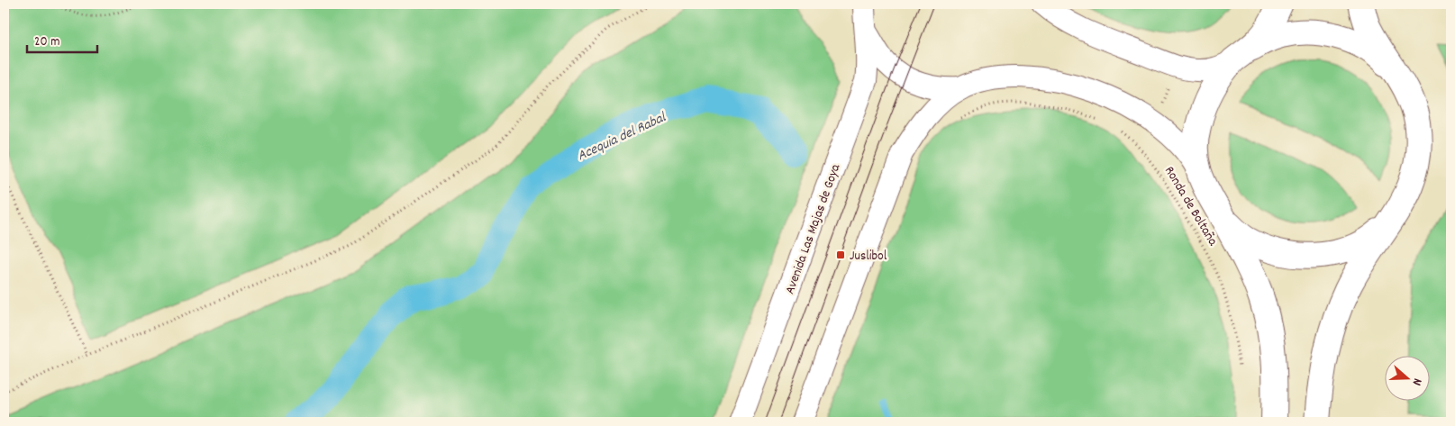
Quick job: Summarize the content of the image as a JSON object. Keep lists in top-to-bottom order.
{
  "streets": {
    "main road": ["Ronda de Boltaña"],
    "street": ["Avenida Las Majas de Goya"]
  },
  "crossings": [
    ["Ronda de Boltaña", "Avenida Las Majas de Goya"]
  ],
  "water": ["Acequia del Rabal"],
  "places": {
    "transit": ["Juslibol"]
  },
  "scale_bar": "20 m",
  "north": "right"
}
